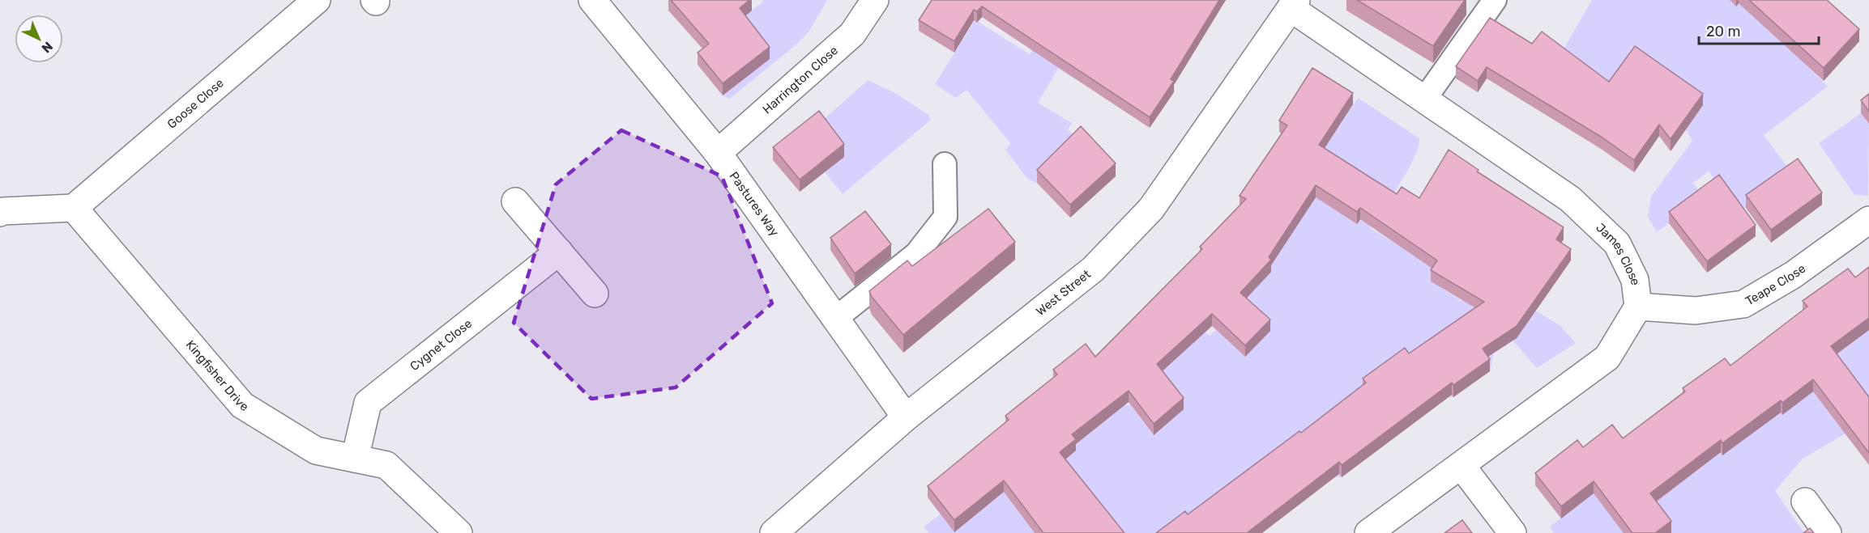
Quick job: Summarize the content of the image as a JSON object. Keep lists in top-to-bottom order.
{
  "streets": {
    "street": [
      "Harrington Close",
      "Goose Close",
      "Pastures Way",
      "James Close",
      "Teape Close",
      "West Street",
      "Cygnet Close",
      "Kingfisher Drive"
    ]
  },
  "crossings": [
    ["Harrington Close", "Pastures Way"],
    ["Goose Close", "Kingfisher Drive"],
    ["Pastures Way", "West Street"],
    ["James Close", "Teape Close"],
    ["James Close", "West Street"],
    ["Cygnet Close", "Kingfisher Drive"]
  ],
  "scale_bar": "20 m",
  "north": "bottom right"
}
